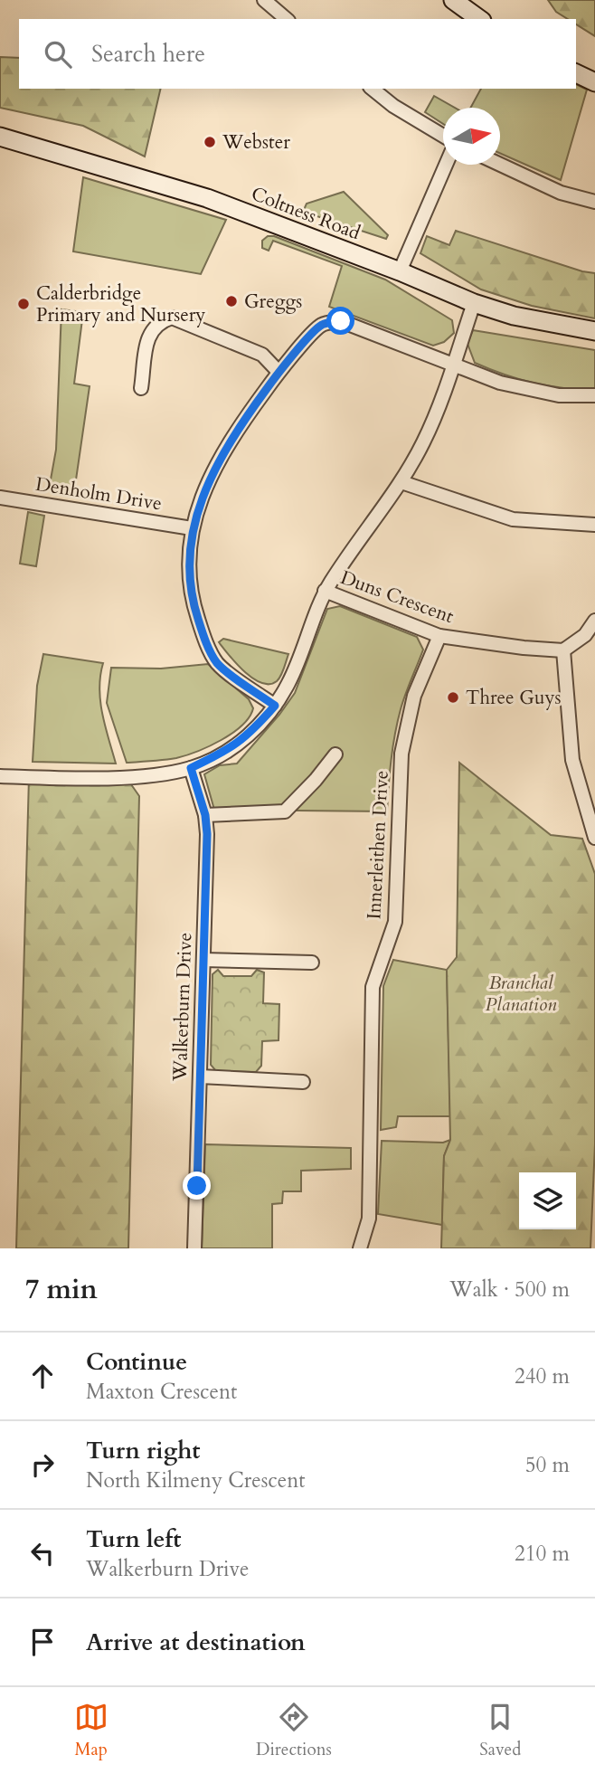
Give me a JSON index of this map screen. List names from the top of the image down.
{
  "streets": {
    "street": [
      "Coltness Road",
      "Denholm Drive",
      "Duns Crescent",
      "Innerleithen Drive",
      "Walkerburn Drive"
    ]
  },
  "crossings": [
    ["Duns Crescent", "Innerleithen Drive"]
  ],
  "parks": ["Branchal Planation"],
  "places": [
    "Webster",
    "Greggs",
    "Calderbridge Primary and Nursery",
    "Three Guys"
  ],
  "north": "right",
  "page": {
    "search": "Search here",
    "heading": ["7 min", "Walk · 500 m"],
    "list": [
      ["Continue", "Maxton Crescent", "240 m"],
      ["Turn right", "North Kilmeny Crescent", "50 m"],
      ["Turn left", "Walkerburn Drive", "210 m"],
      "Arrive at destination"
    ],
    "nav": ["Map", "Directions", "Saved"]
  }
}
